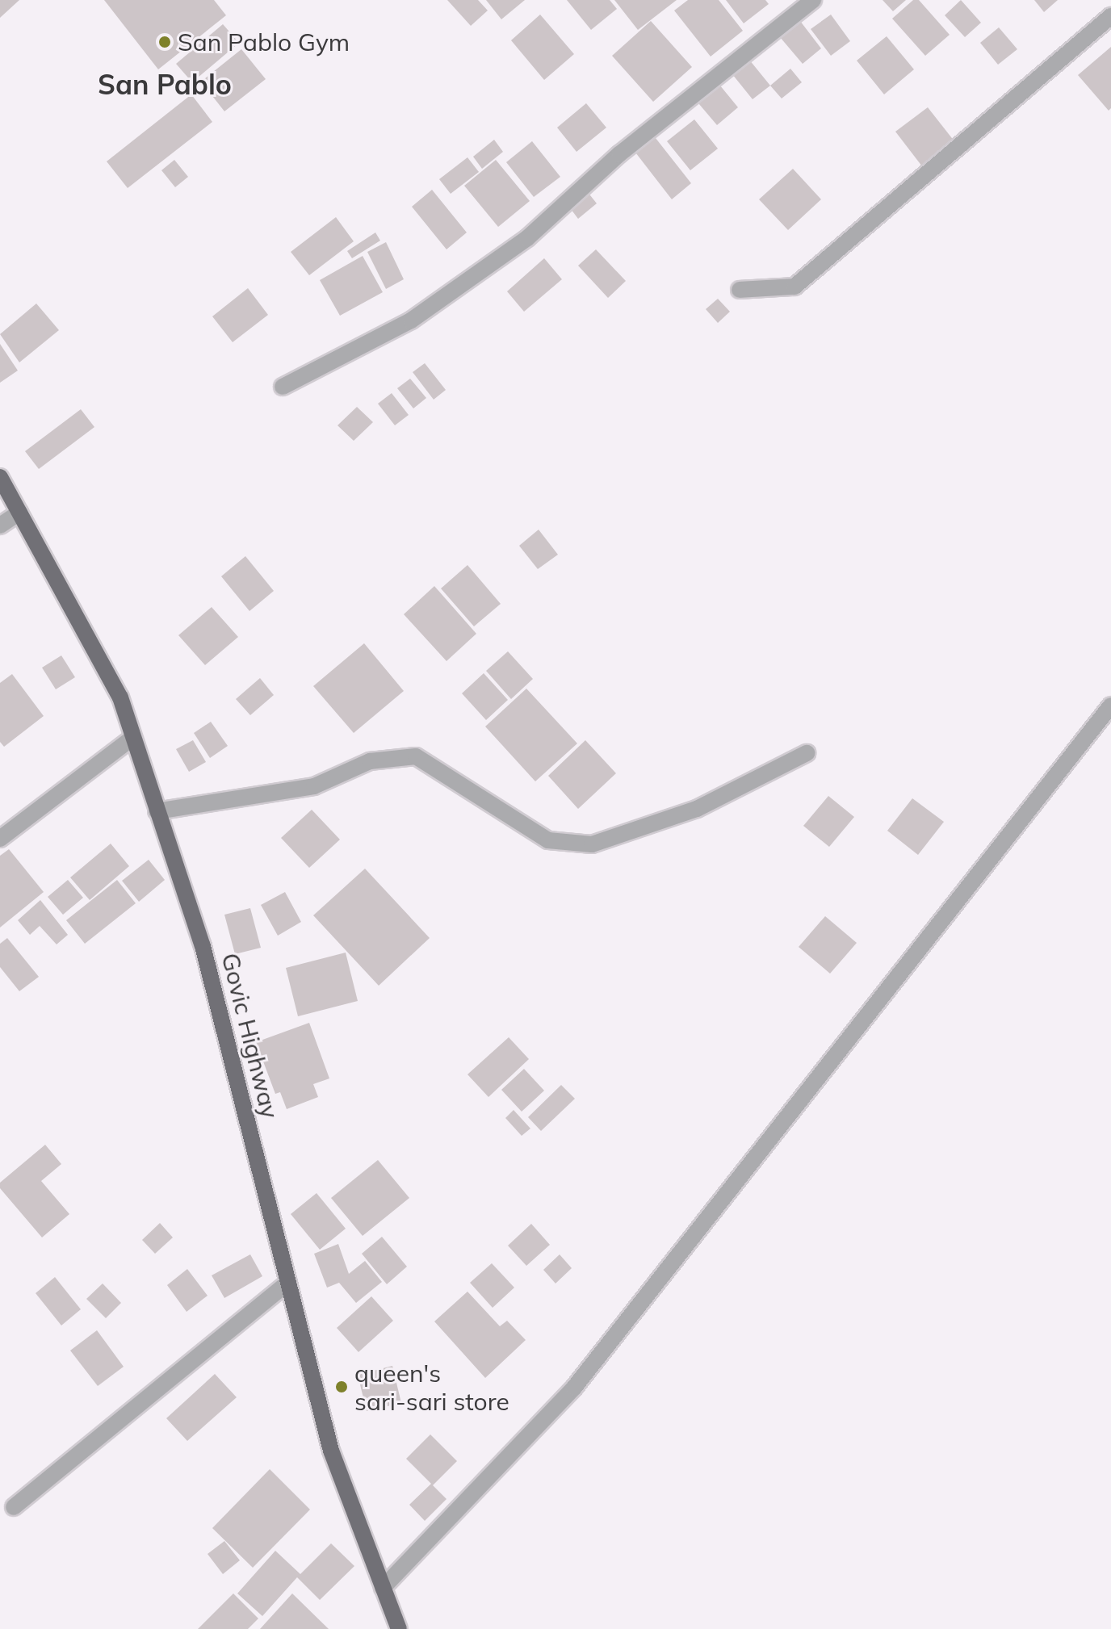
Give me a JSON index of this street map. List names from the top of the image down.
{
  "streets": {
    "main road": ["Govic Highway"]
  },
  "districts": ["San Pablo"],
  "places": ["San Pablo Gym", "queen's sari-sari store"]
}
